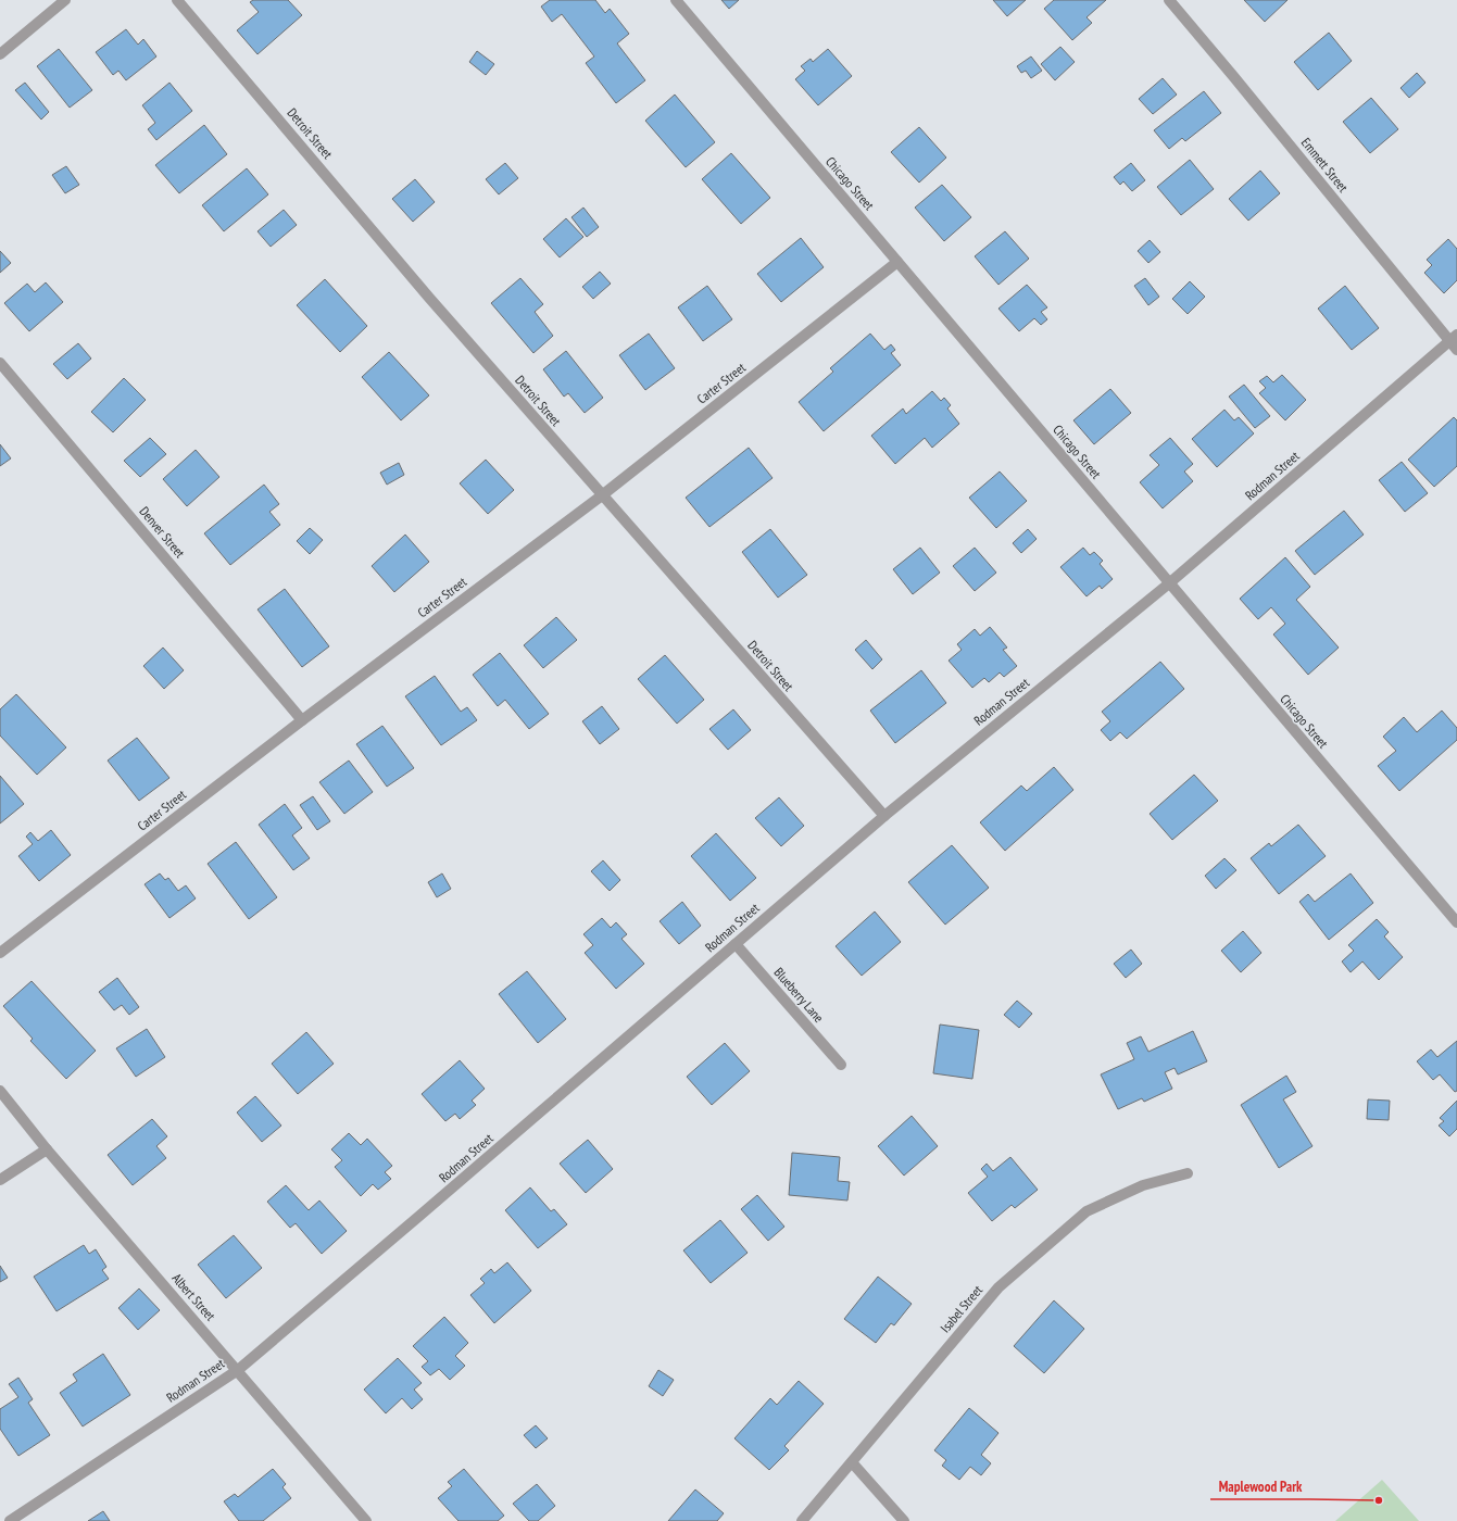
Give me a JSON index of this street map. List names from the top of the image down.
{
  "streets": {
    "street": [
      "Detroit Street",
      "Emmett Street",
      "Chicago Street",
      "Carter Street",
      "Rodman Street",
      "Denver Street",
      "Blueberry Lane",
      "Albert Street",
      "Isabel Street"
    ]
  },
  "crossings": [
    ["Detroit Street", "Carter Street"],
    ["Detroit Street", "Rodman Street"],
    ["Emmett Street", "Rodman Street"],
    ["Chicago Street", "Carter Street"],
    ["Chicago Street", "Rodman Street"],
    ["Carter Street", "Denver Street"],
    ["Rodman Street", "Blueberry Lane"],
    ["Rodman Street", "Albert Street"]
  ],
  "places": ["Maplewood Park"]
}
